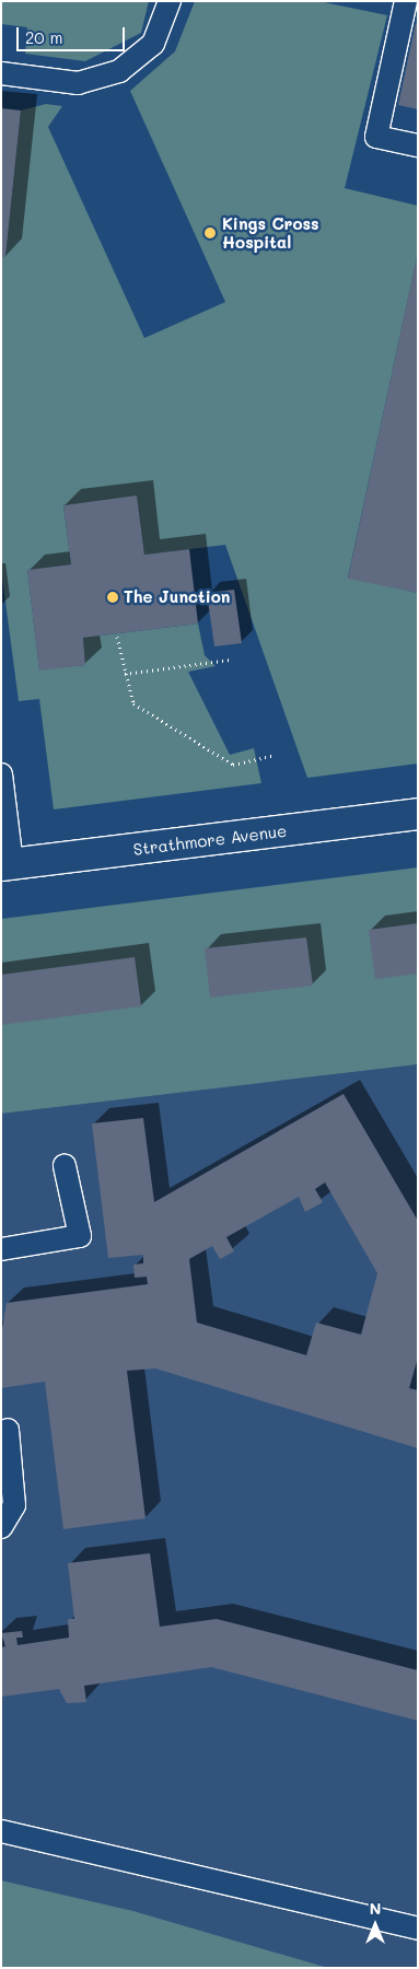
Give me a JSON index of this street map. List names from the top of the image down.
{
  "streets": {
    "street": ["Strathmore Avenue"]
  },
  "places": ["Kings Cross Hospital", "The Junction"],
  "scale_bar": "20 m",
  "north": "top"
}
